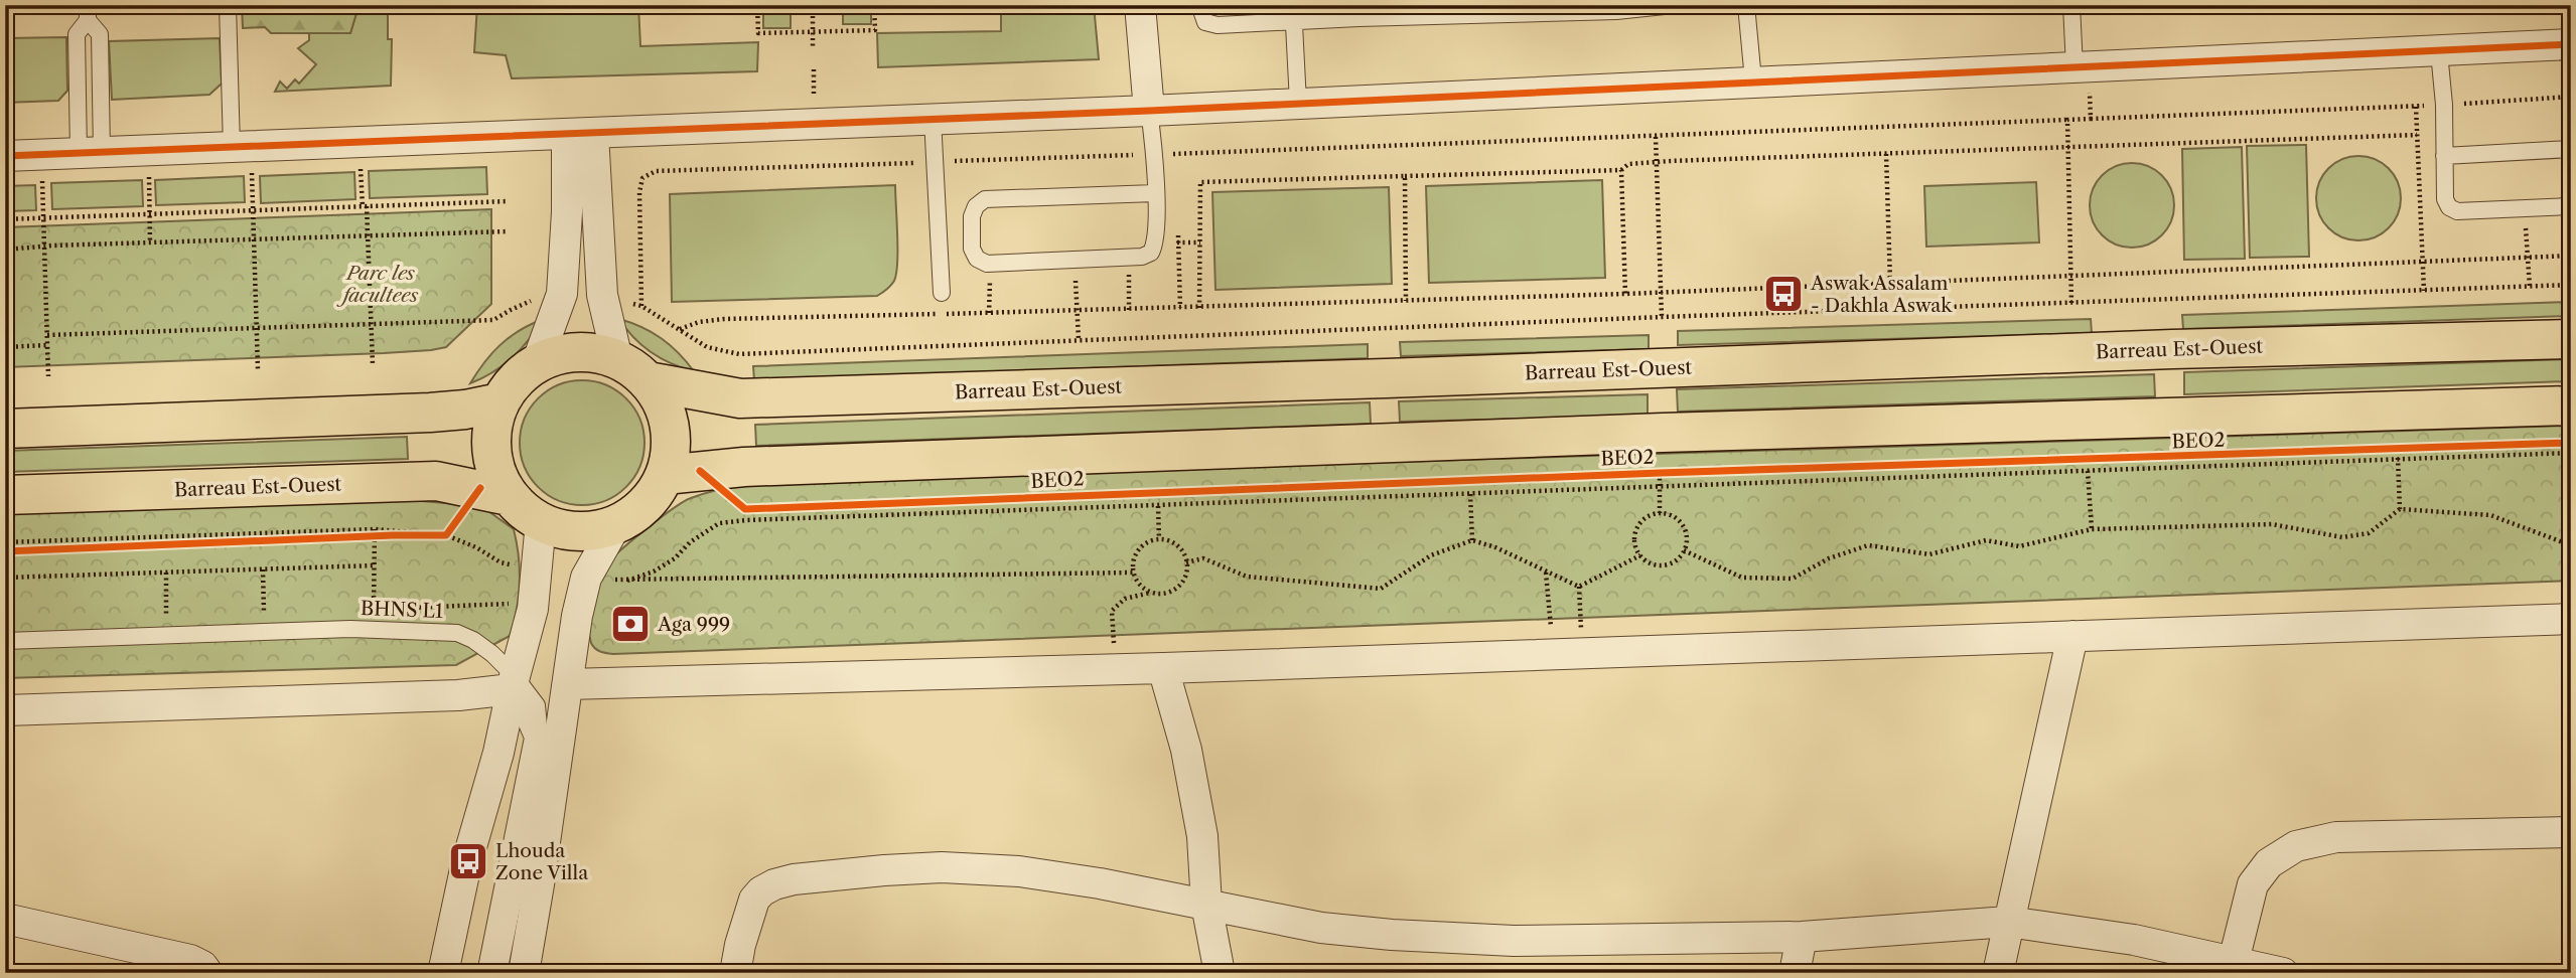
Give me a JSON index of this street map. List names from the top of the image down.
{
  "streets": {
    "main road": ["Barreau Est-Ouest"],
    "lane": ["BHNS L1"],
    "cycle path": ["BEO2"]
  },
  "parks": ["Parc les facultees"],
  "places": {
    "bus stop": ["Aswak Assalam - Dakhla Aswak", "Lhouda Zone Villa"],
    "bank": ["Aga 999"]
  }
}
